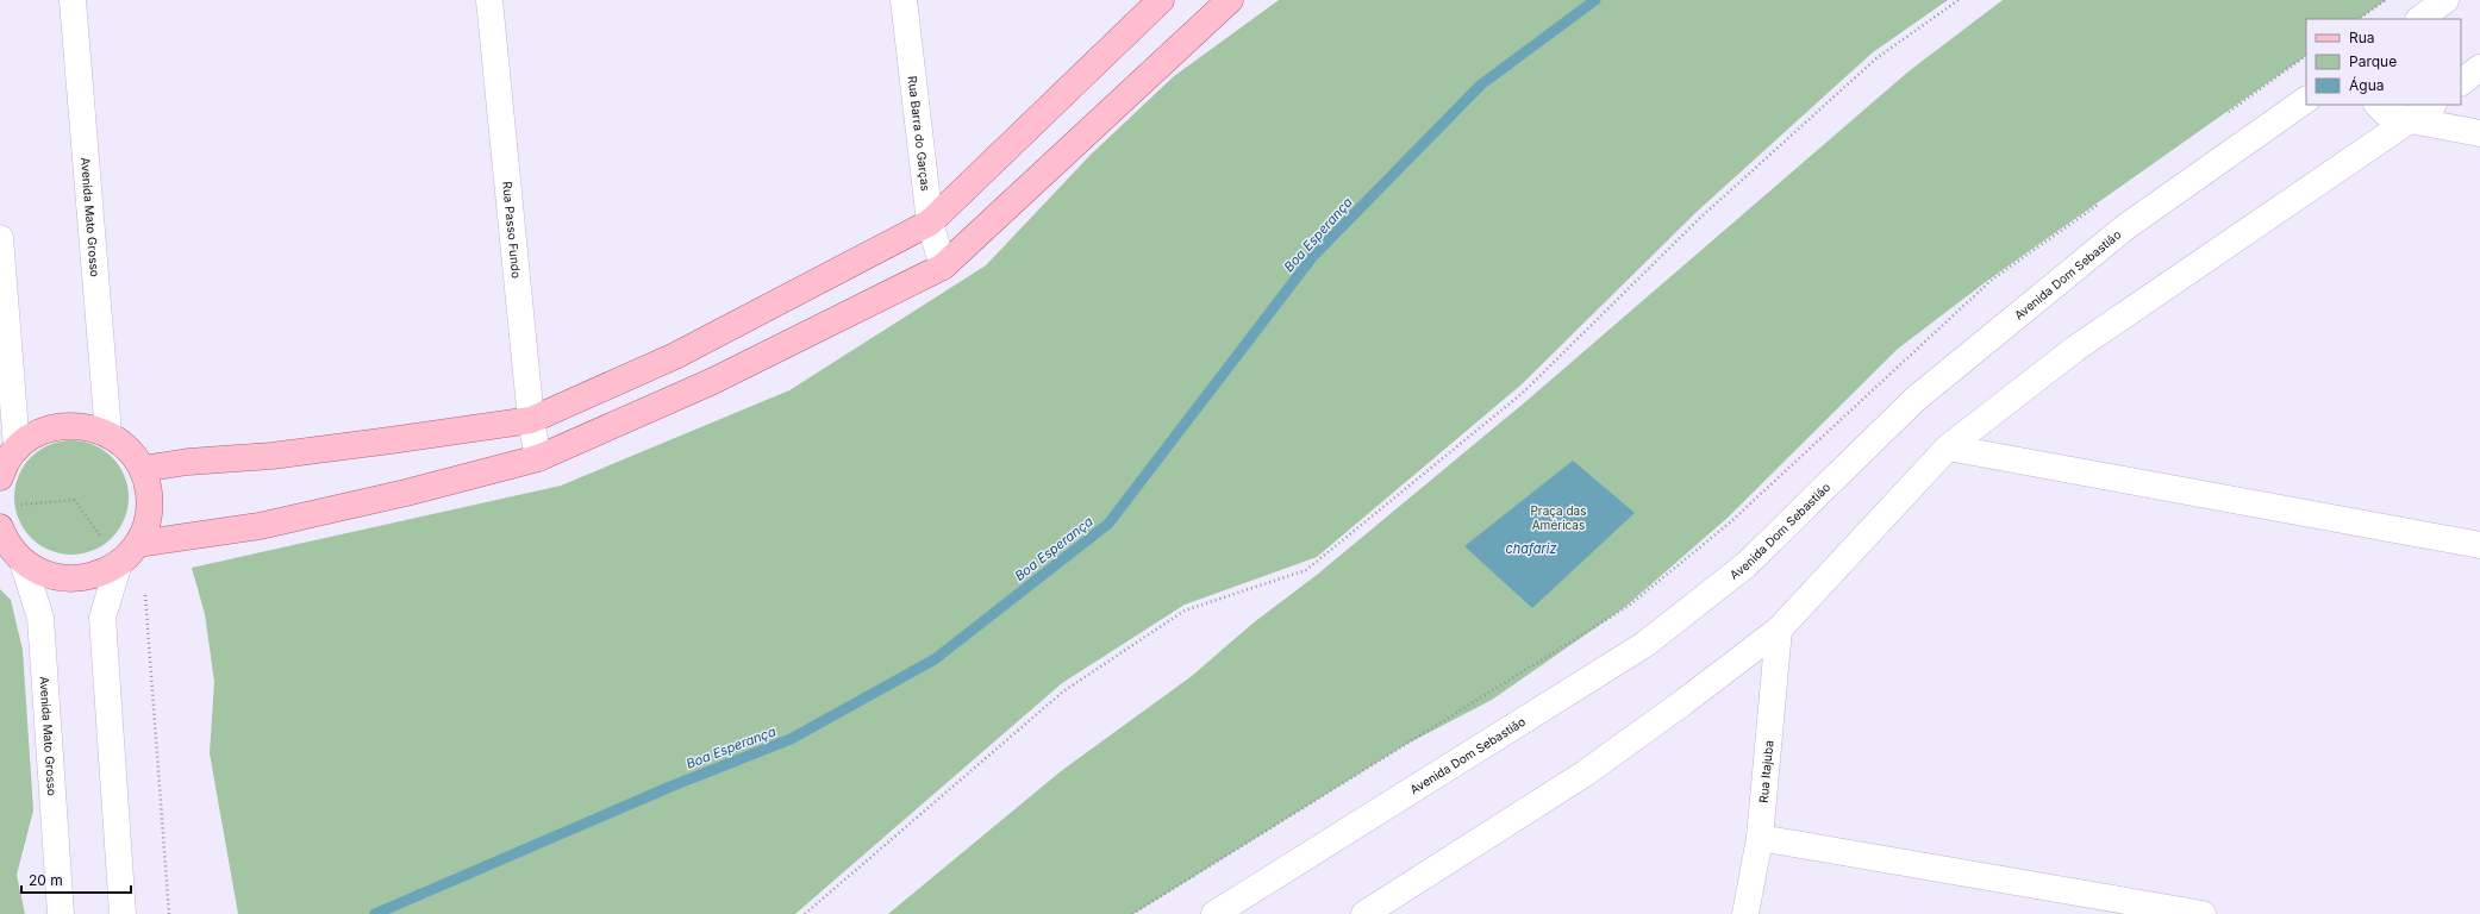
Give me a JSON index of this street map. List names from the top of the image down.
{
  "streets": {
    "street": [
      "Rua Barra do Garças",
      "Avenida Mato Grosso",
      "Rua Passo Fundo",
      "Avenida Dom Sebastião",
      "Rua Itajuba"
    ]
  },
  "water": ["Boa Esperança", "chafariz"],
  "parks": ["Praça das Américas"],
  "legend": ["Rua", "Parque", "Água"],
  "scale_bar": "20 m"
}
